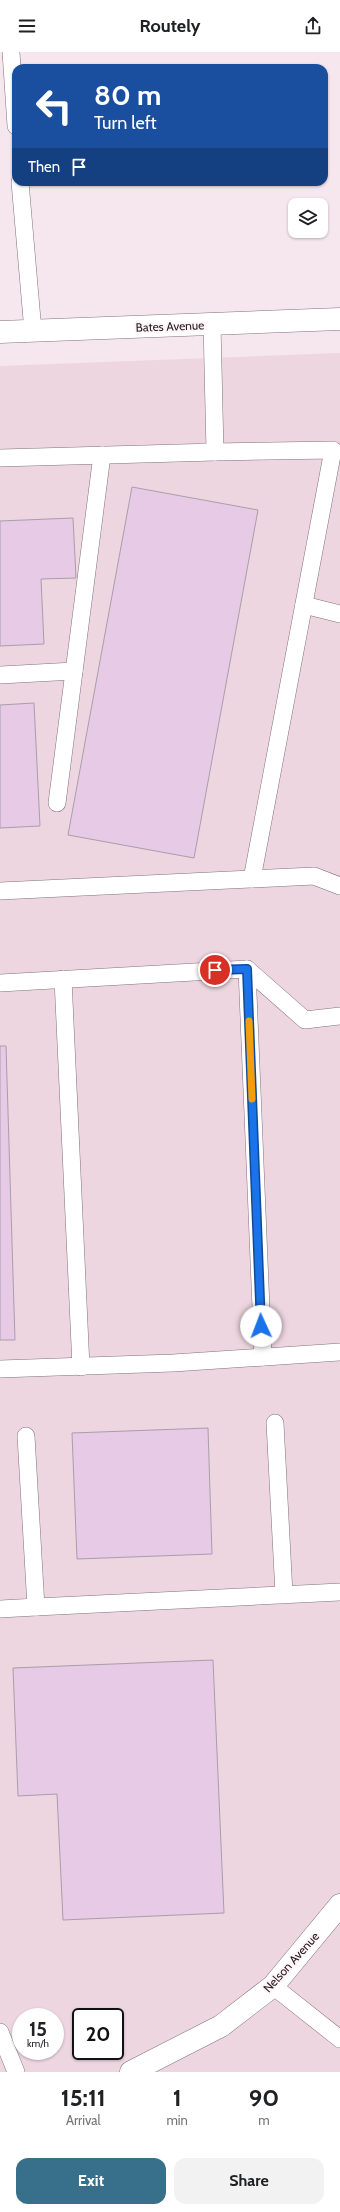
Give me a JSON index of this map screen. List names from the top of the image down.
{
  "streets": {
    "street": ["Bates Avenue", "Nelson Avenue"]
  },
  "page": {
    "header": "Routely",
    "turn": ["80 m", "Turn left"],
    "then": "Then",
    "speed": "15 km/h",
    "limit": "20",
    "eta": [
      "15:11",
      "Arrival",
      "1",
      "min",
      "90",
      "m"
    ],
    "buttons": ["Exit", "Share"]
  }
}
